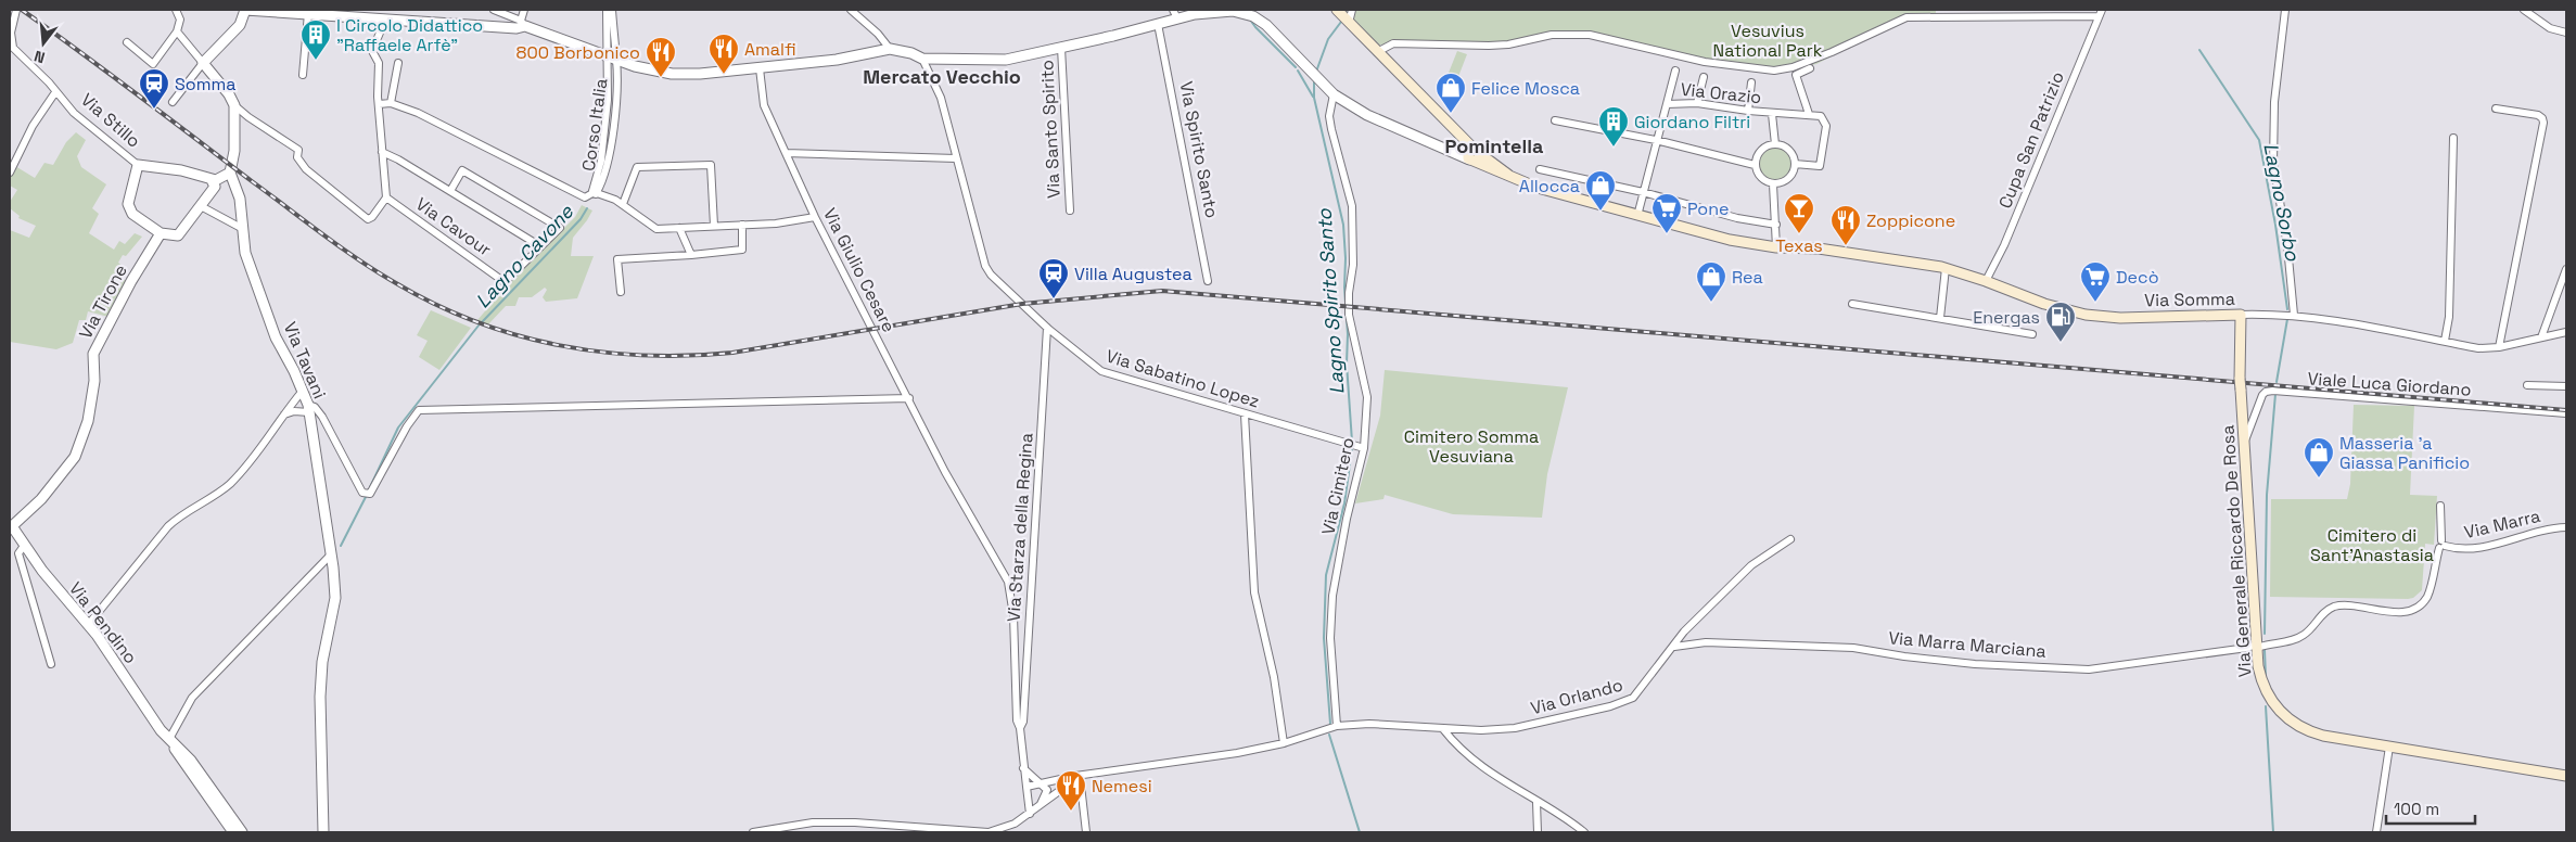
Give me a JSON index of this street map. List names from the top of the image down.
{
  "streets": {
    "main road": ["Via Somma", "Via Generale Riccardo De Rosa"],
    "street": [
      "Via Orazio",
      "Via Stillo",
      "Corso Italia",
      "Via Santo Spirito",
      "Cupa San Patrizio",
      "Via Spirito Santo",
      "Via Cavour",
      "Via Giulio Cesare",
      "Via Tirone",
      "Via Tavani",
      "Via Sabatino Lopez",
      "Viale Luca Giordano",
      "Via Cimitero",
      "Via Marra",
      "Via Starza della Regina",
      "Via Pendino",
      "Via Marra Marciana",
      "Via Orlando"
    ]
  },
  "crossings": [
    ["Cupa San Patrizio", "Via Somma"],
    ["Via Giulio Cesare", "Via Starza della Regina"],
    ["Via Somma", "Via Generale Riccardo De Rosa"],
    ["Via Tirone", "Via Pendino"],
    ["Via Sabatino Lopez", "Via Cimitero"],
    ["Via Sabatino Lopez", "Via Starza della Regina"],
    ["Viale Luca Giordano", "Via Generale Riccardo De Rosa"],
    ["Via Cimitero", "Via Orlando"],
    ["Via Generale Riccardo De Rosa", "Via Marra Marciana"],
    ["Via Marra Marciana", "Via Orlando"]
  ],
  "districts": ["Mercato Vecchio", "Pomintella"],
  "water": ["Lagno Sorbo", "Lagno Cavone", "Lagno Spirito Santo"],
  "parks": ["Vesuvius National Park", "Cimitero Somma Vesuviana", "Cimitero di Sant'Anastasia"],
  "places": {
    "building": ["I Circolo Didattico \"Raffaele Arfè\"", "Giordano Filtri"],
    "restaurant": [
      "Amalfi",
      "800 Borbonico",
      "Zoppicone",
      "Nemesi"
    ],
    "station": ["Somma", "Villa Augustea"],
    "shop": [
      "Felice Mosca",
      "Allocca",
      "Rea",
      "Masseria 'a Giassa Panificio"
    ],
    "supermarket": ["Pone", "Decò"],
    "bar": ["Texas"],
    "fuel station": ["Energas"]
  },
  "scale_bar": "100 m",
  "north": "bottom"
}
